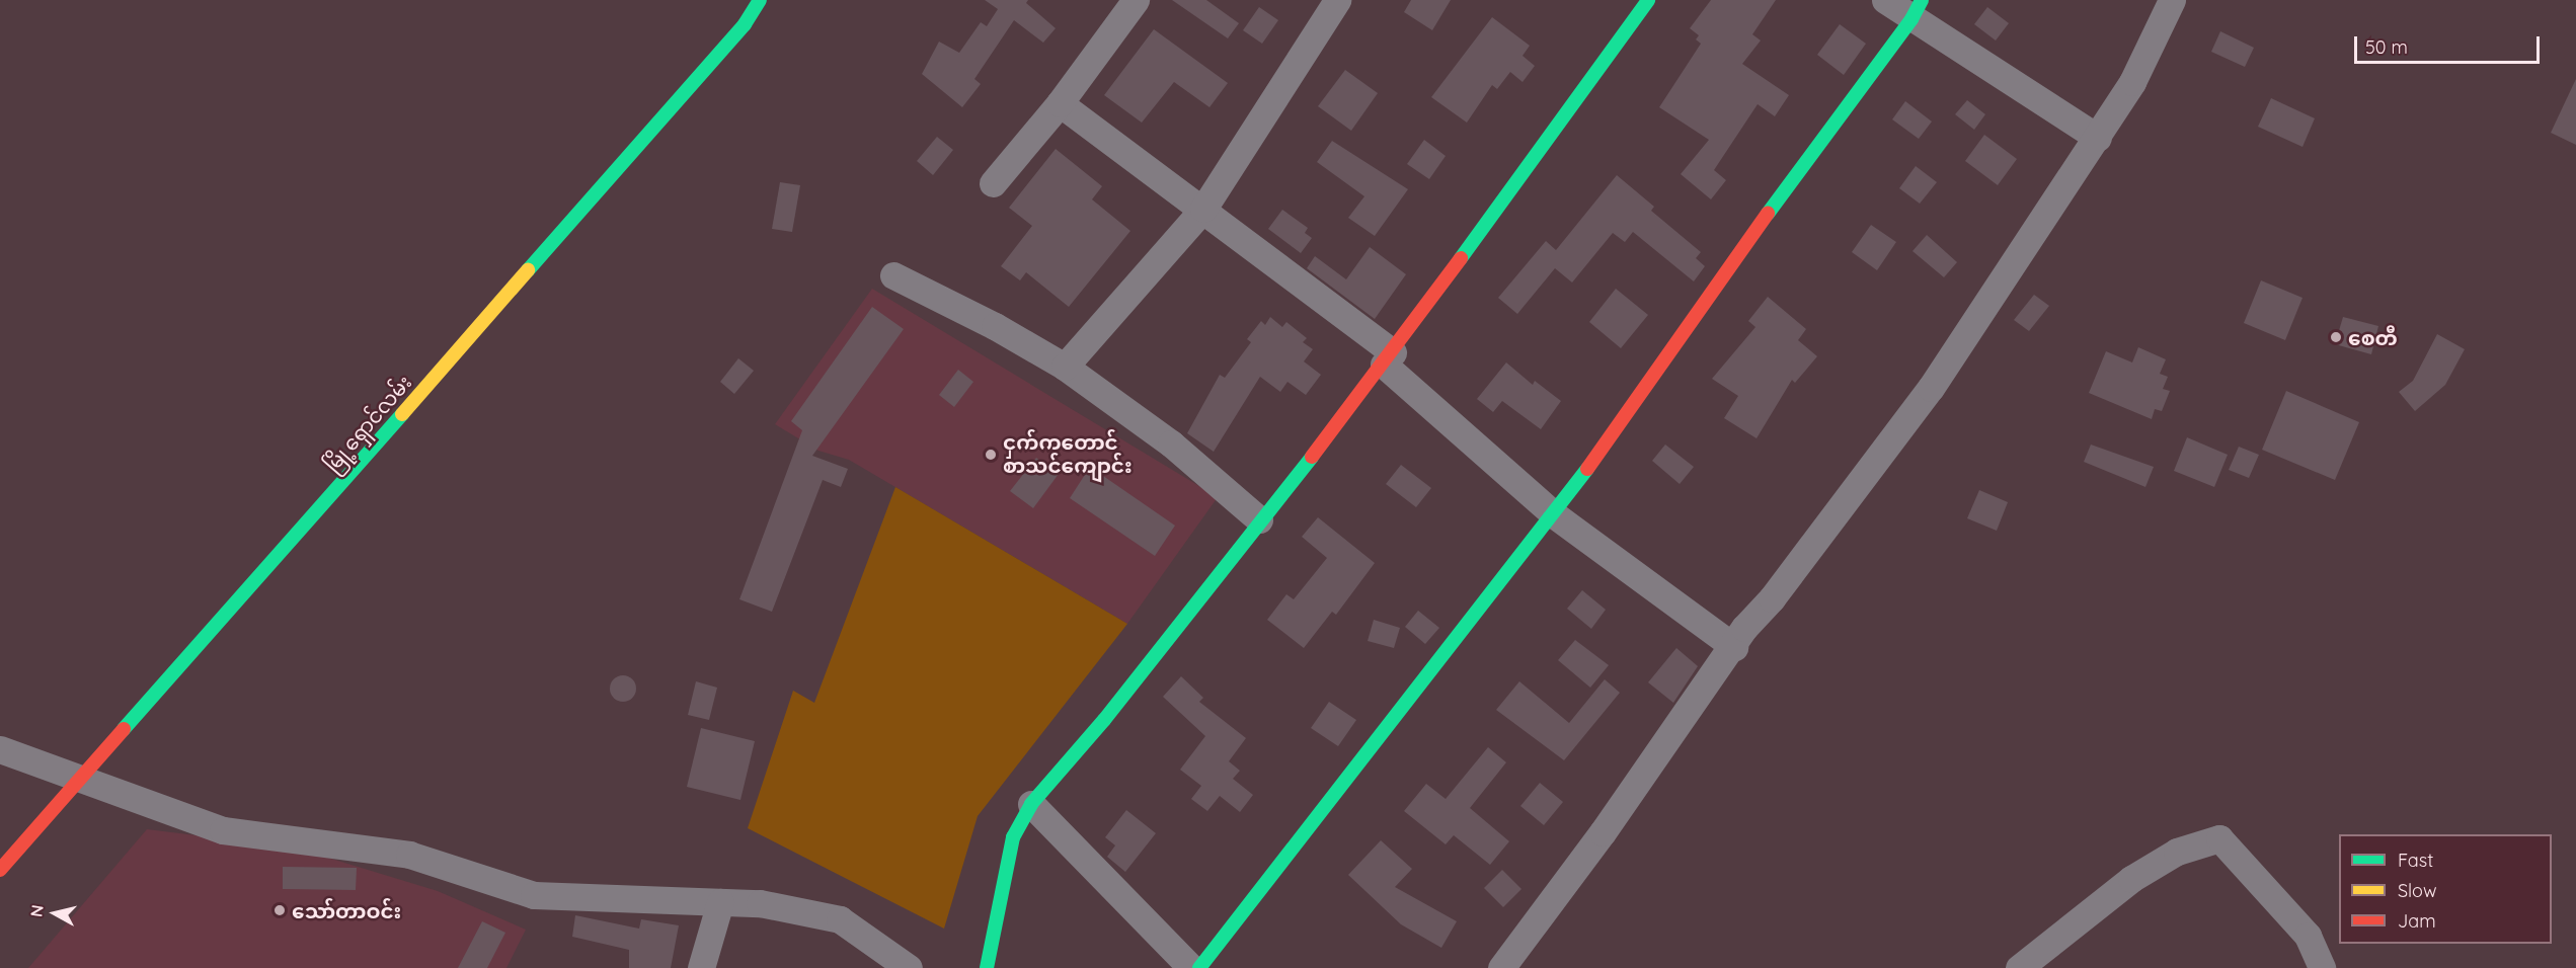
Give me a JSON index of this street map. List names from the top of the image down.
{
  "streets": {
    "main road": ["မြို့ရှောင်လမ်း"]
  },
  "places": ["စေတီ", "ငှက်ကတောင် စာသင်ကျောင်း", "သော်တာဝင်း"],
  "legend": ["Fast", "Slow", "Jam"],
  "scale_bar": "50 m",
  "north": "left"
}
